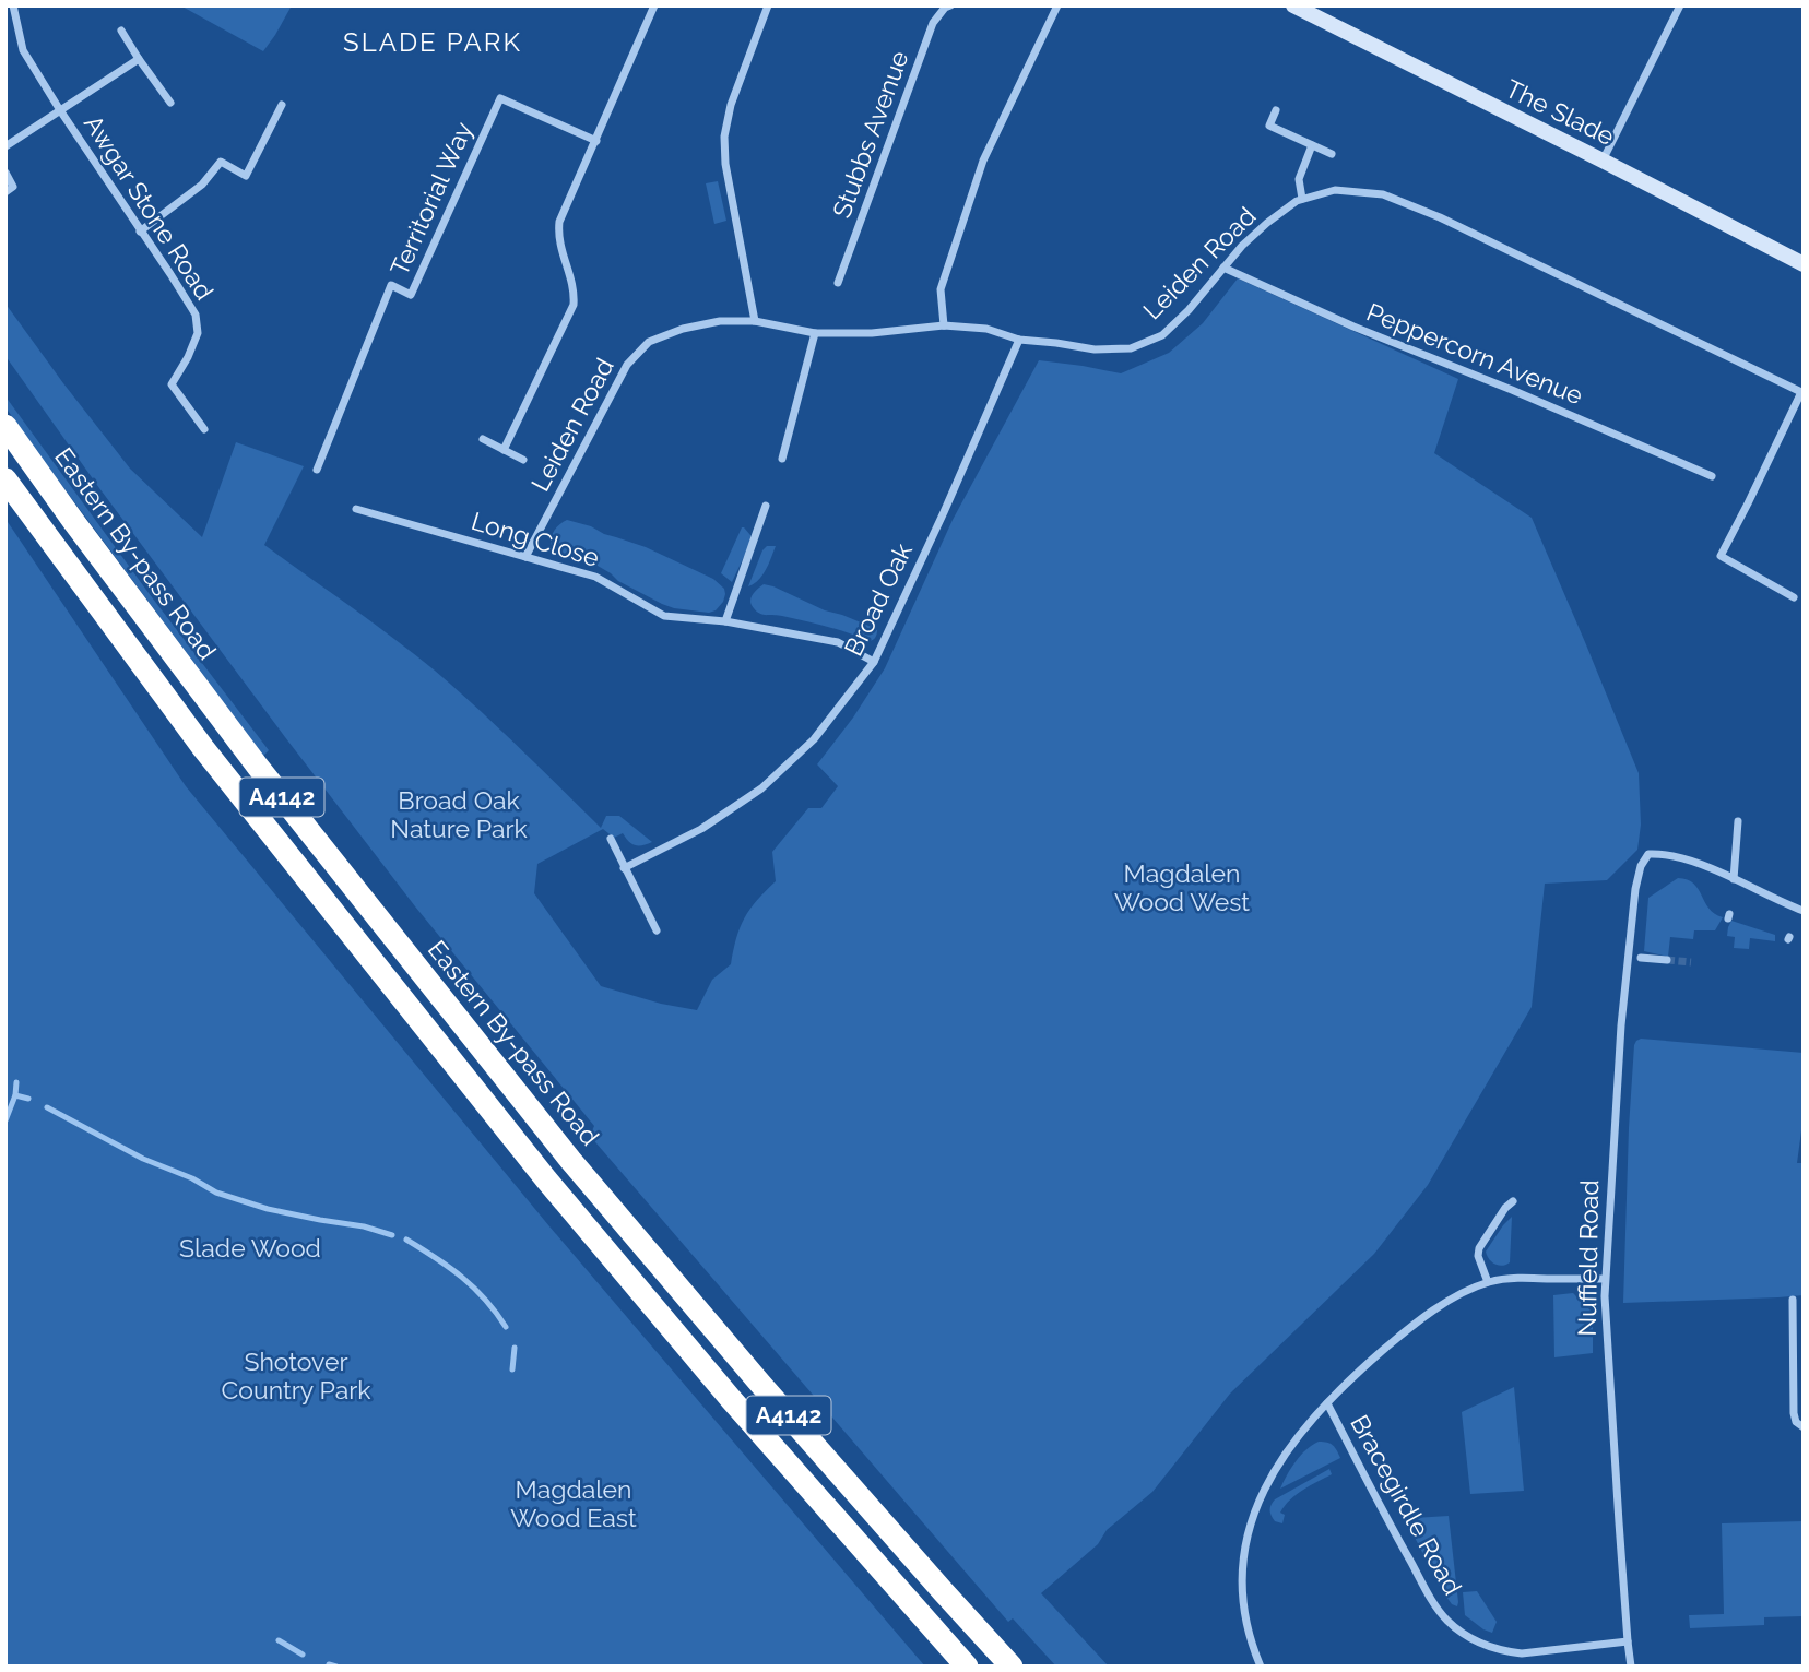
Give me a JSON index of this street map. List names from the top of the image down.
{
  "streets": {
    "highway": ["Eastern By-pass Road", "A4142"],
    "main road": ["The Slade"],
    "street": [
      "Stubbs Avenue",
      "Territorial Way",
      "Awgar Stone Road",
      "Leiden Road",
      "Peppercorn Avenue",
      "Long Close",
      "Broad Oak",
      "Nuffield Road",
      "Bracegirdle Road"
    ]
  },
  "crossings": [
    ["Leiden Road", "Peppercorn Avenue"],
    ["Leiden Road", "Long Close"],
    ["Leiden Road", "Broad Oak"],
    ["Long Close", "Broad Oak"],
    ["Nuffield Road", "Bracegirdle Road"]
  ],
  "districts": ["SLADE PARK"],
  "parks": [
    "Broad Oak Nature Park",
    "Magdalen Wood West",
    "Slade Wood",
    "Shotover Country Park",
    "Magdalen Wood East"
  ]
}
